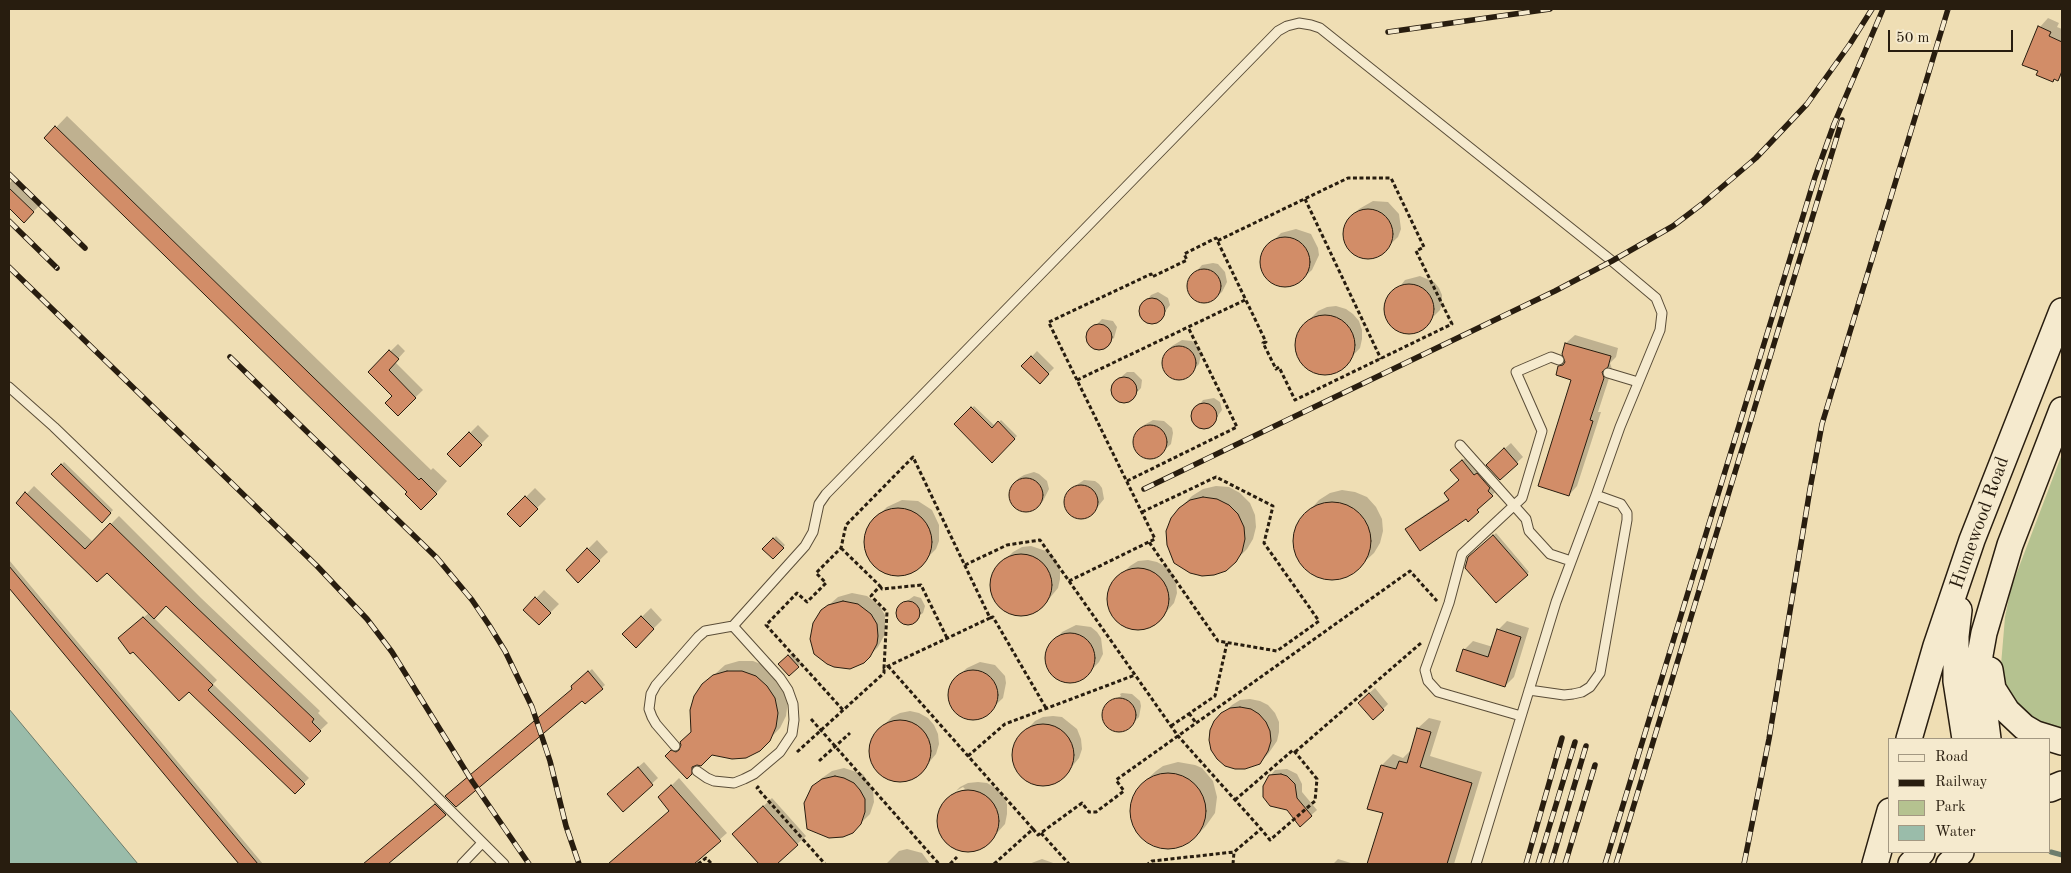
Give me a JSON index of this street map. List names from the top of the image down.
{
  "streets": {
    "main road": ["Humewood Road"]
  },
  "legend": [
    "Road",
    "Railway",
    "Park",
    "Water"
  ],
  "scale_bar": "50 m"
}
